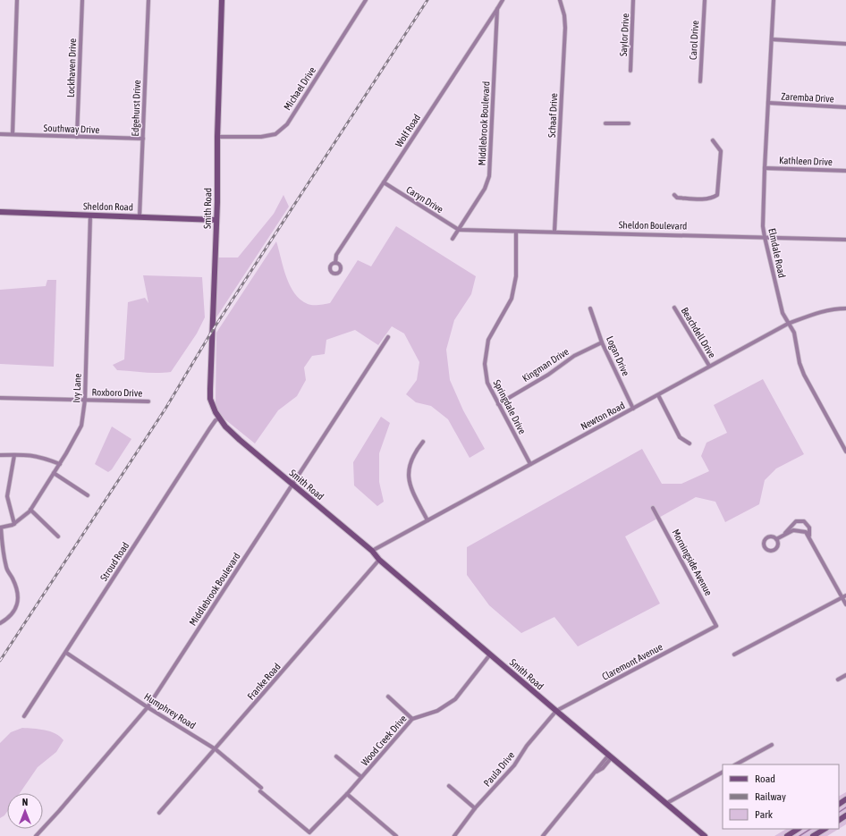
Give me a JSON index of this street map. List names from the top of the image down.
{
  "streets": {
    "main road": ["Sheldon Road", "Smith Road"],
    "street": [
      "Saylor Drive",
      "Carol Drive",
      "Lockhaven Drive",
      "Michael Drive",
      "Zaremba Drive",
      "Edgehurst Drive",
      "Schaaf Drive",
      "Middlebrook Boulevard",
      "Southway Drive",
      "Wolf Road",
      "Kathleen Drive",
      "Caryn Drive",
      "Sheldon Boulevard",
      "Elmdale Road",
      "Beachdell Drive",
      "Logan Drive",
      "Kingman Drive",
      "Ivy Lane",
      "Roxboro Drive",
      "Springdale Drive",
      "Newton Road",
      "Stroud Road",
      "Morningside Avenue",
      "Claremont Avenue",
      "Franke Road",
      "Humphrey Road",
      "Wood Creek Drive",
      "Paula Drive"
    ]
  },
  "crossings": [
    ["Lockhaven Drive", "Southway Drive"],
    ["Michael Drive", "Smith Road"],
    ["Zaremba Drive", "Elmdale Road"],
    ["Edgehurst Drive", "Southway Drive"],
    ["Edgehurst Drive", "Sheldon Road"],
    ["Schaaf Drive", "Sheldon Boulevard"],
    ["Middlebrook Boulevard", "Wolf Road"],
    ["Middlebrook Boulevard", "Caryn Drive"],
    ["Middlebrook Boulevard", "Smith Road"],
    ["Middlebrook Boulevard", "Sheldon Boulevard"],
    ["Middlebrook Boulevard", "Humphrey Road"],
    ["Wolf Road", "Caryn Drive"],
    ["Kathleen Drive", "Elmdale Road"],
    ["Caryn Drive", "Sheldon Boulevard"],
    ["Sheldon Road", "Smith Road"],
    ["Sheldon Road", "Ivy Lane"],
    ["Smith Road", "Newton Road"],
    ["Smith Road", "Stroud Road"],
    ["Smith Road", "Claremont Avenue"],
    ["Smith Road", "Franke Road"],
    ["Smith Road", "Wood Creek Drive"],
    ["Smith Road", "Paula Drive"],
    ["Sheldon Boulevard", "Elmdale Road"],
    ["Sheldon Boulevard", "Springdale Drive"],
    ["Elmdale Road", "Newton Road"],
    ["Beachdell Drive", "Newton Road"],
    ["Logan Drive", "Kingman Drive"],
    ["Logan Drive", "Newton Road"],
    ["Kingman Drive", "Springdale Drive"],
    ["Ivy Lane", "Roxboro Drive"],
    ["Springdale Drive", "Newton Road"],
    ["Stroud Road", "Humphrey Road"],
    ["Morningside Avenue", "Claremont Avenue"],
    ["Claremont Avenue", "Paula Drive"],
    ["Franke Road", "Humphrey Road"],
    ["Humphrey Road", "Wood Creek Drive"]
  ],
  "legend": ["Road", "Railway", "Park"],
  "north": "top"
}
